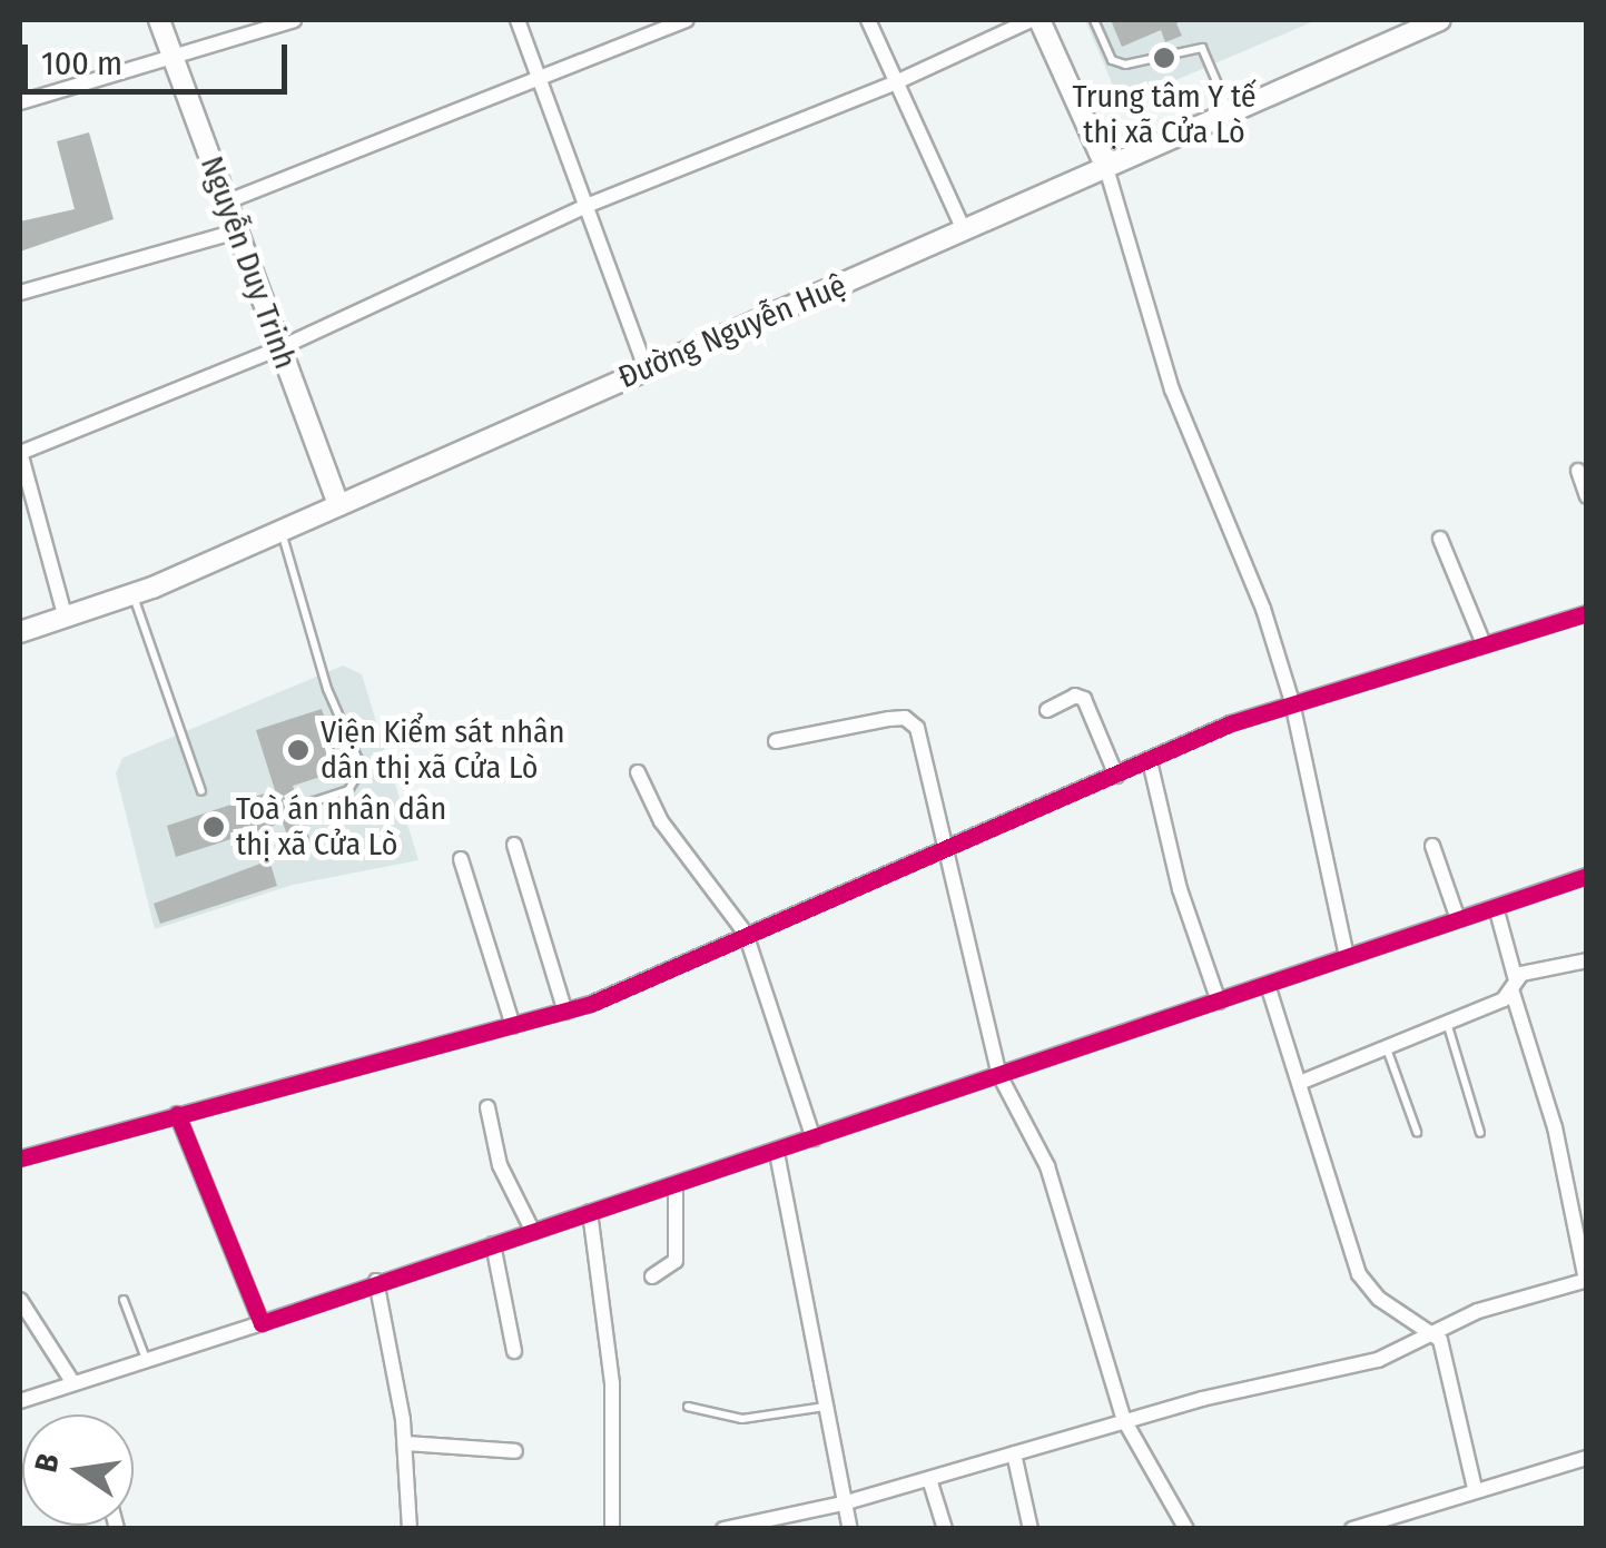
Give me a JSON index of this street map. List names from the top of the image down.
{
  "streets": {
    "street": ["Nguyễn Duy Trinh", "Đường Nguyễn Huệ"]
  },
  "crossings": [
    ["Nguyễn Duy Trinh", "Đường Nguyễn Huệ"]
  ],
  "places": ["Trung tâm Y tế thị xã Cửa Lò", "Viện Kiểm sát nhân dân thị xã Cửa Lò", "Toà án nhân dân thị xã Cửa Lò"],
  "scale_bar": "100 m",
  "north": "left"
}
